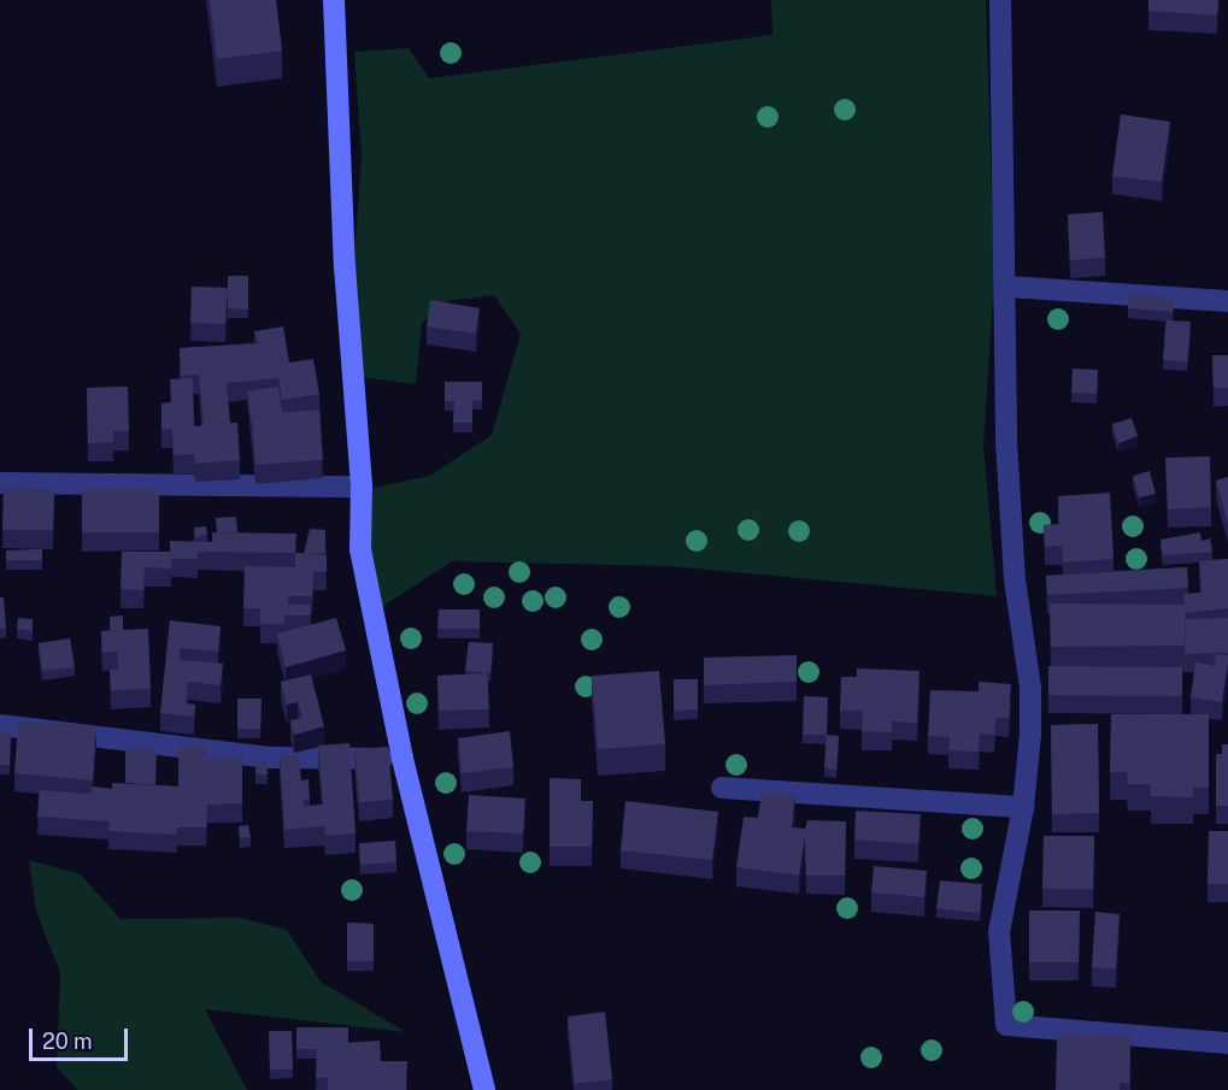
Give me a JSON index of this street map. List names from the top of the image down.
{
  "scale_bar": "20 m"
}
